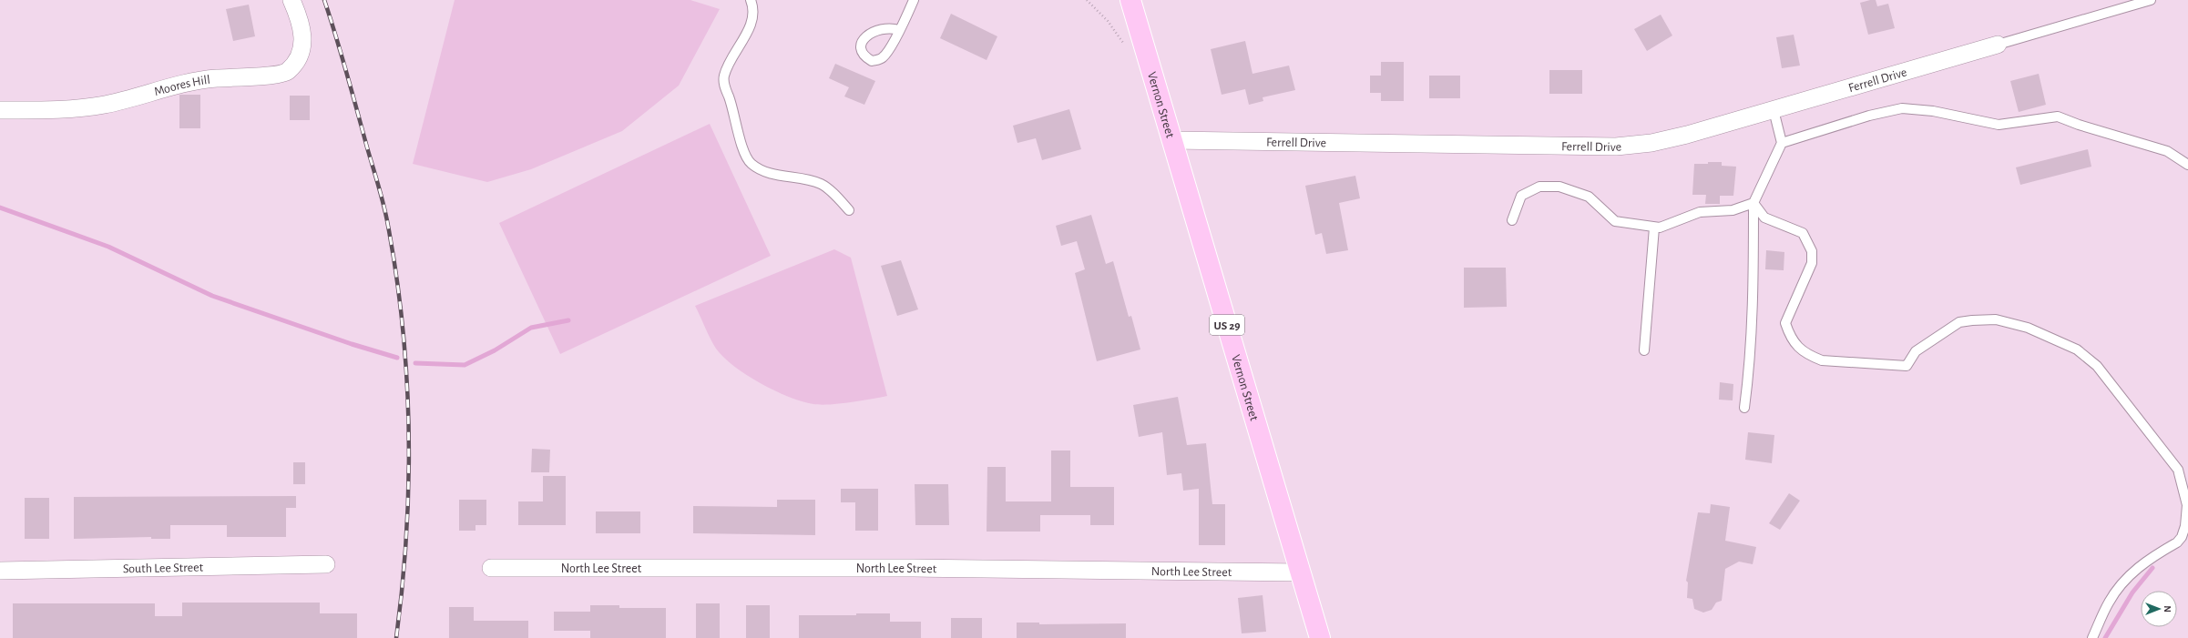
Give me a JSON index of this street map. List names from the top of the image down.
{
  "streets": {
    "main road": ["Vernon Street", "US 29"],
    "street": [
      "Ferrell Drive",
      "Moores Hill",
      "South Lee Street",
      "North Lee Street"
    ]
  },
  "crossings": [
    ["Ferrell Drive", "Vernon Street"],
    ["Vernon Street", "North Lee Street"]
  ],
  "north": "right"
}
